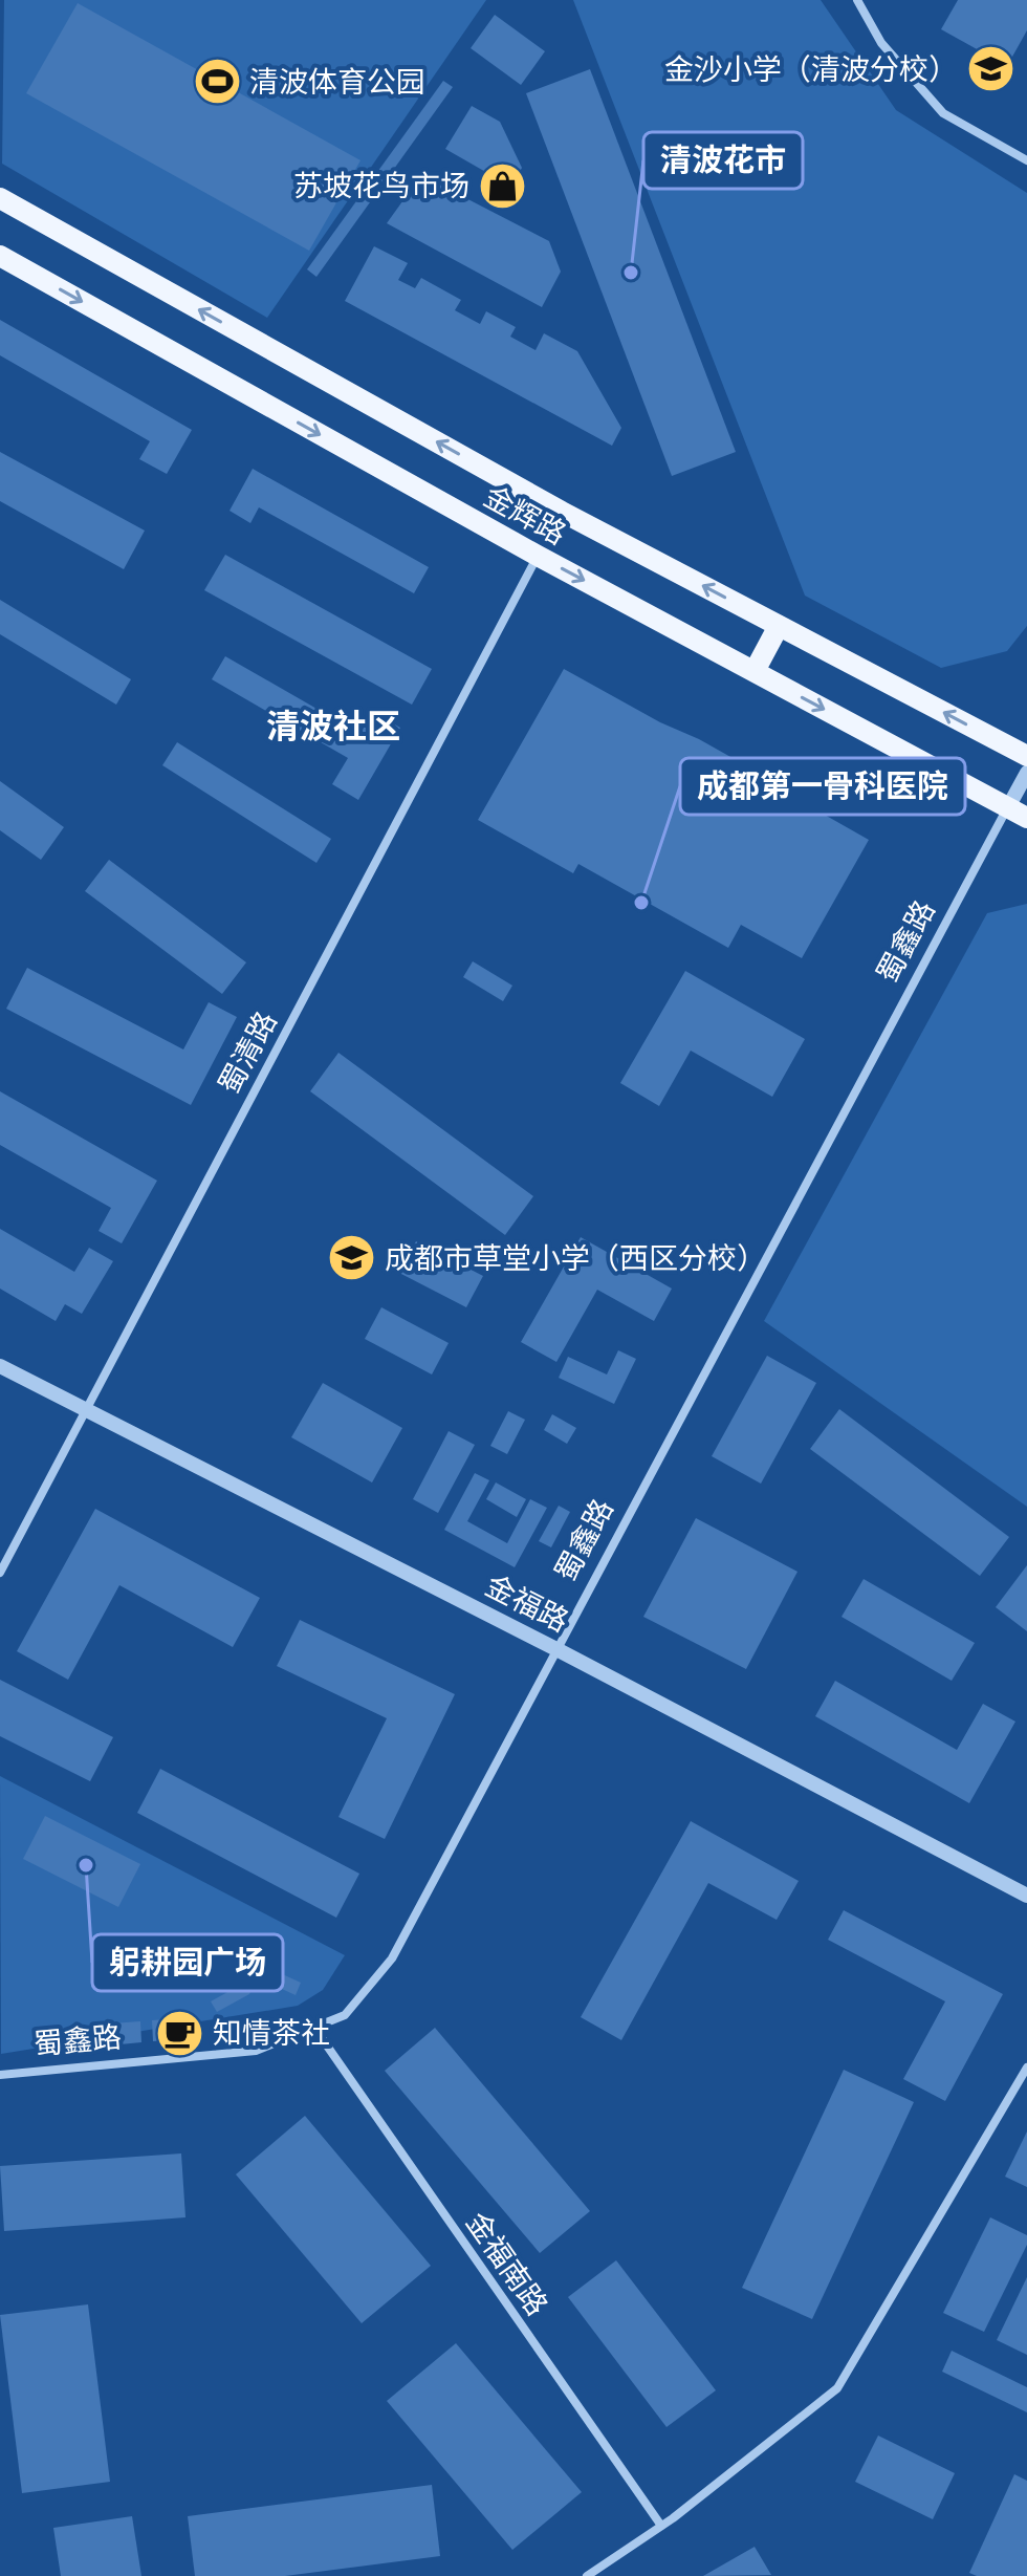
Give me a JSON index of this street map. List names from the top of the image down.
{
  "streets": {
    "main road": ["金辉路"],
    "street": [
      "蜀鑫路",
      "蜀清路",
      "金福路",
      "金福南路"
    ]
  },
  "crossings": [
    ["金辉路", "蜀鑫路"],
    ["金辉路", "蜀清路"],
    ["蜀鑫路", "金福路"],
    ["蜀鑫路", "金福南路"],
    ["蜀清路", "金福路"]
  ],
  "districts": ["清波社区"],
  "places": {
    "school or university": ["金沙小学（清波分校）", "成都市草堂小学（西区分校）"],
    "sports": ["清波体育公园"],
    "shop": ["苏坡花鸟市场"],
    "other": ["清波花市", "成都第一骨科医院", "躬耕园广场"],
    "cafe": ["知情茶社"]
  }
}
